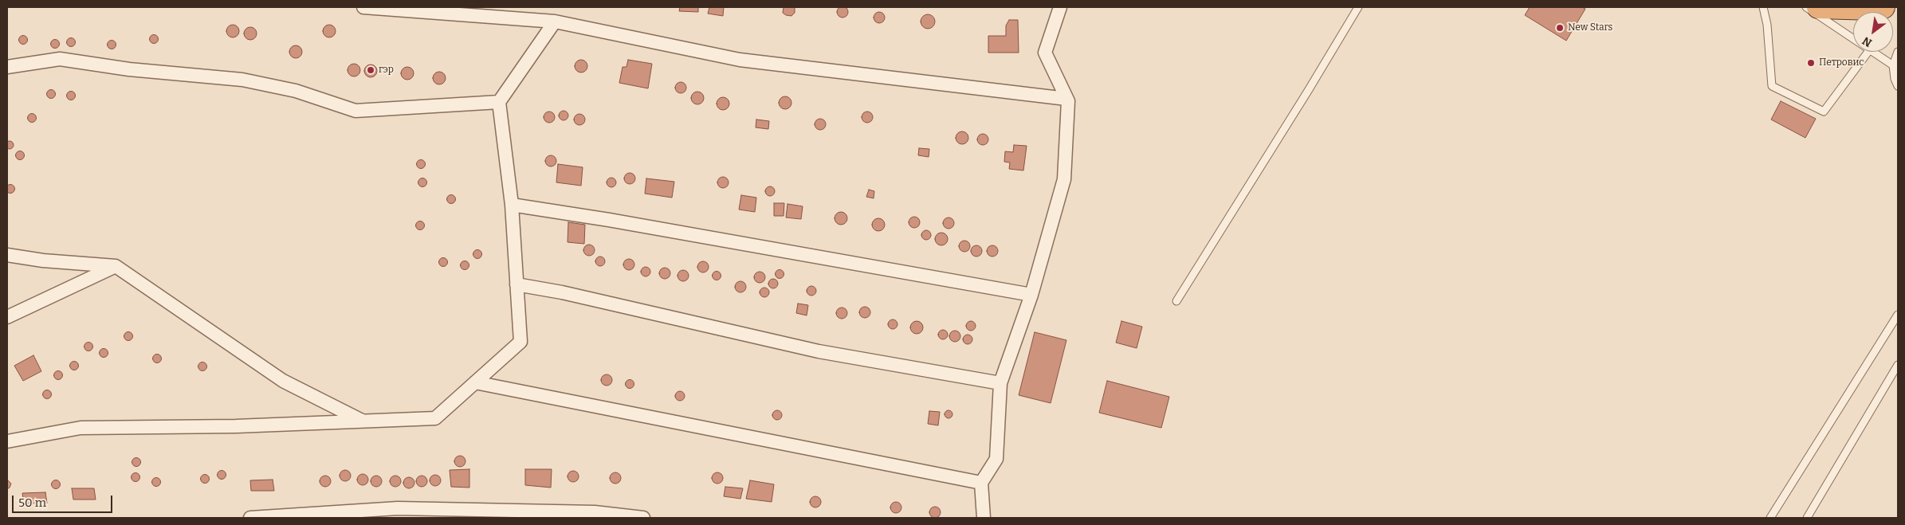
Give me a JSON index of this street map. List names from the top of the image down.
{
  "places": ["New Stars", "Петровис", "гэр"],
  "scale_bar": "50 m",
  "north": "bottom left"
}
